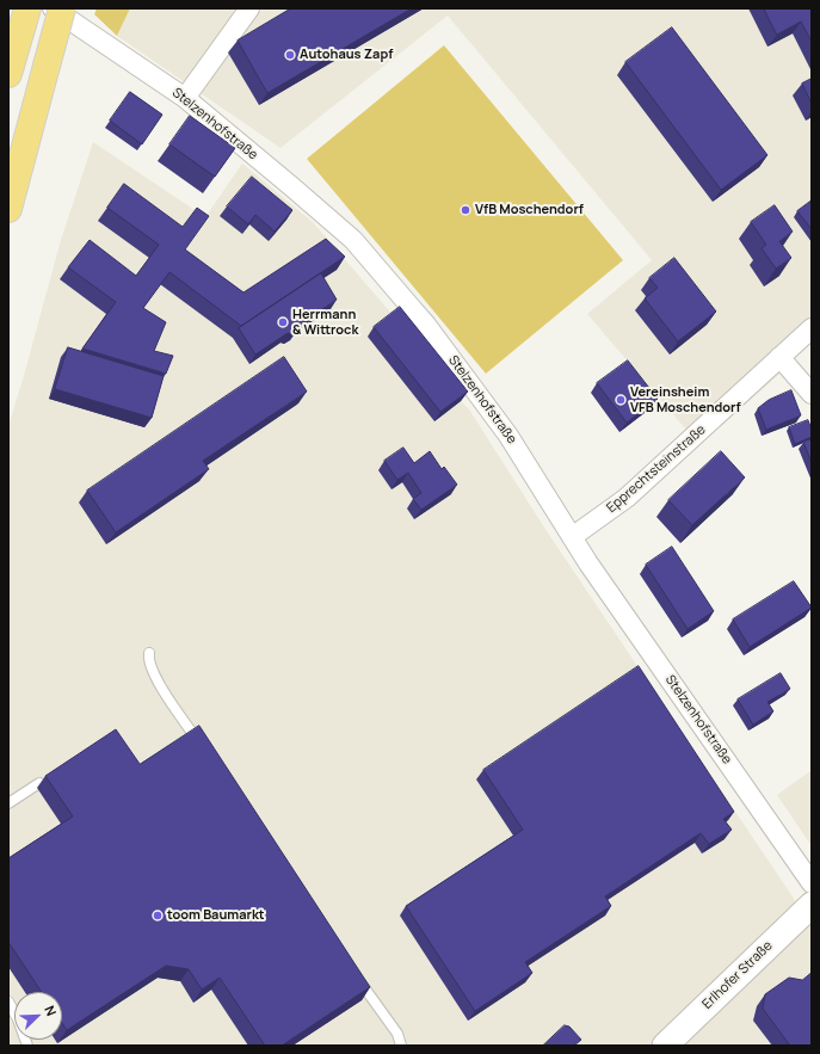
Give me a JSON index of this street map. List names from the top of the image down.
{
  "streets": {
    "street": ["Stelzenhofstraße", "Epprechtsteinstraße", "Erlhofer Straße"]
  },
  "crossings": [
    ["Stelzenhofstraße", "Epprechtsteinstraße"]
  ],
  "places": [
    "Autohaus Zapf",
    "VfB Moschendorf",
    "Herrmann & Wittrock",
    "Vereinsheim VFB Moschendorf",
    "toom Baumarkt"
  ],
  "north": "top right"
}
